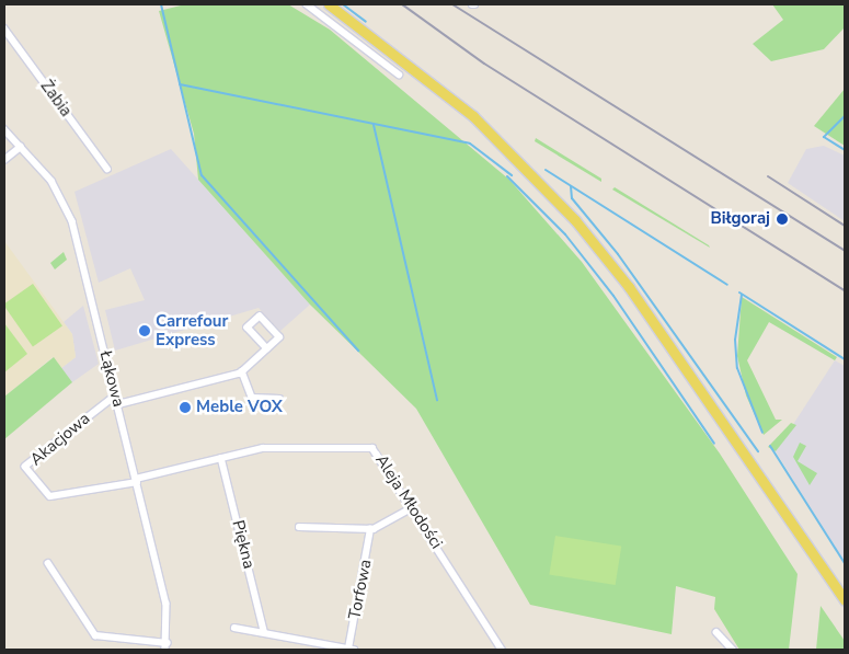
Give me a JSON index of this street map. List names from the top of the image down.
{
  "streets": {
    "street": [
      "Żabia",
      "Łąkowa",
      "Akacjowa",
      "Aleja Młodości",
      "Piękna",
      "Torfowa"
    ]
  },
  "crossings": [
    ["Łąkowa", "Akacjowa"],
    ["Łąkowa", "Aleja Młodości"],
    ["Akacjowa", "Aleja Młodości"],
    ["Aleja Młodości", "Piękna"]
  ],
  "places": ["Biłgoraj", "Carrefour Express", "Meble VOX"]
}
